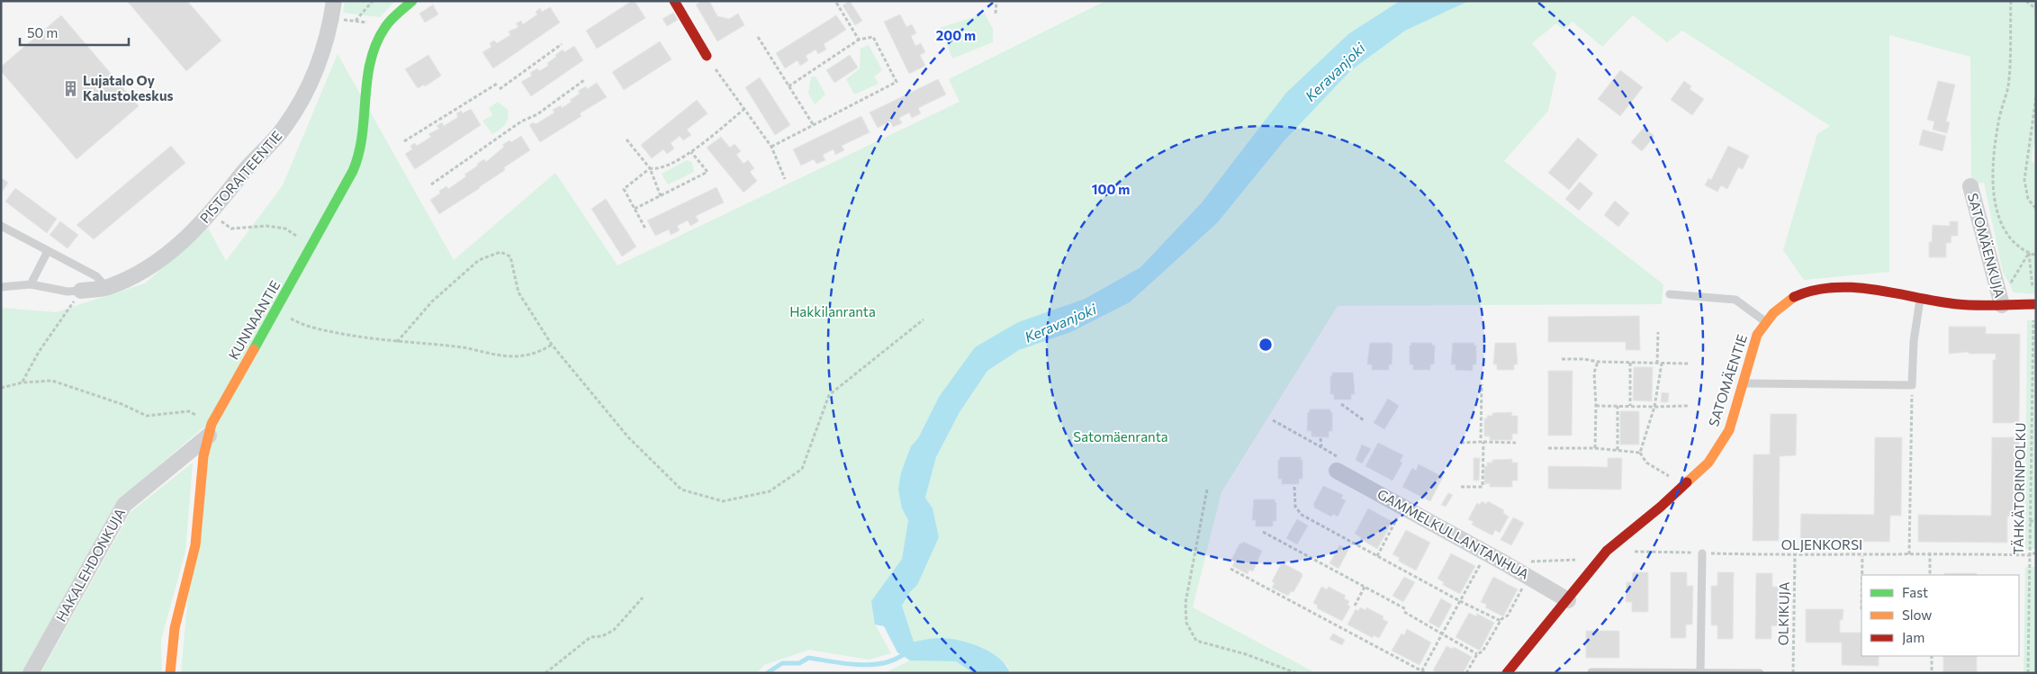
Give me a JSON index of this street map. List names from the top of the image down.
{
  "streets": {
    "street": [
      "PISTORAITEENTIE",
      "SATOMÄENKUJA",
      "KUNNAANTIE",
      "SATOMÄENTIE",
      "GAMMELKULLANTANHUA",
      "HAKALEHDONKUJA"
    ],
    "path": ["TÄHKÄTORINPOLKU", "OLJENKORSI", "OLKIKUJA"]
  },
  "crossings": [
    ["SATOMÄENKUJA", "SATOMÄENTIE"],
    ["KUNNAANTIE", "HAKALEHDONKUJA"],
    ["SATOMÄENTIE", "TÄHKÄTORINPOLKU"],
    ["SATOMÄENTIE", "GAMMELKULLANTANHUA"],
    ["SATOMÄENTIE", "OLJENKORSI"],
    ["TÄHKÄTORINPOLKU", "OLJENKORSI"],
    ["OLJENKORSI", "OLKIKUJA"]
  ],
  "water": ["Keravanjoki"],
  "parks": ["Hakkilanranta", "Satomäenranta"],
  "places": {
    "building": ["Lujatalo Oy Kalustokeskus"]
  },
  "legend": ["Fast", "Slow", "Jam"],
  "scale_bar": "50 m",
  "rings": ["200 m", "100 m"]
}
